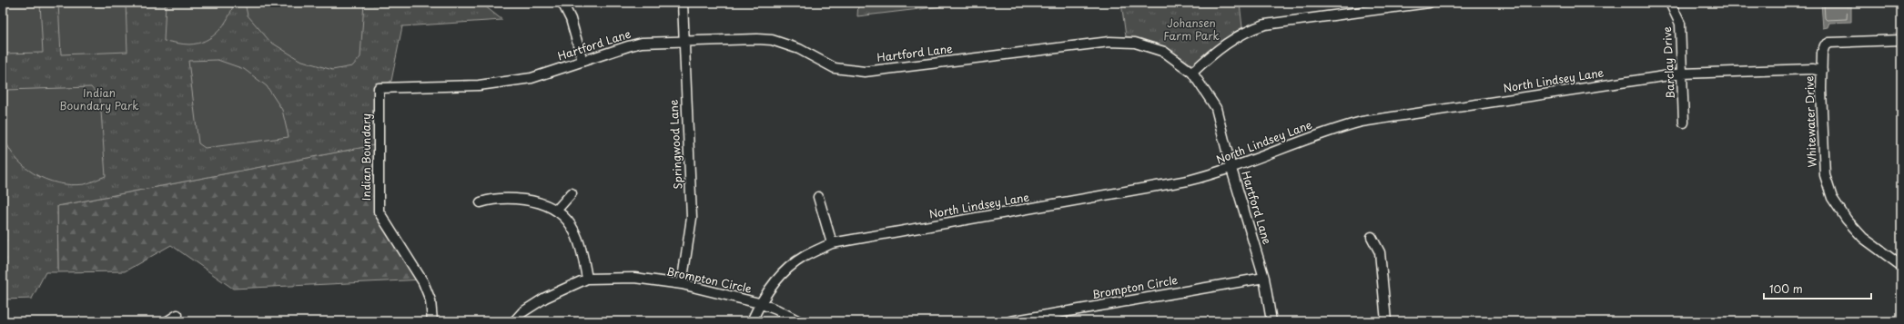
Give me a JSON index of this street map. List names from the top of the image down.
{
  "streets": {
    "street": [
      "Hartford Lane",
      "Barclay Drive",
      "North Lindsey Lane",
      "Whitewater Drive",
      "Springwood Lane",
      "Indian Boundary",
      "Brompton Circle"
    ]
  },
  "crossings": [
    ["Hartford Lane", "North Lindsey Lane"],
    ["Hartford Lane", "Springwood Lane"],
    ["Hartford Lane", "Indian Boundary"],
    ["Hartford Lane", "Brompton Circle"],
    ["Barclay Drive", "North Lindsey Lane"],
    ["North Lindsey Lane", "Whitewater Drive"],
    ["North Lindsey Lane", "Brompton Circle"],
    ["Springwood Lane", "Brompton Circle"]
  ],
  "parks": ["Johansen Farm Park", "Indian Boundary Park"],
  "scale_bar": "100 m"
}
